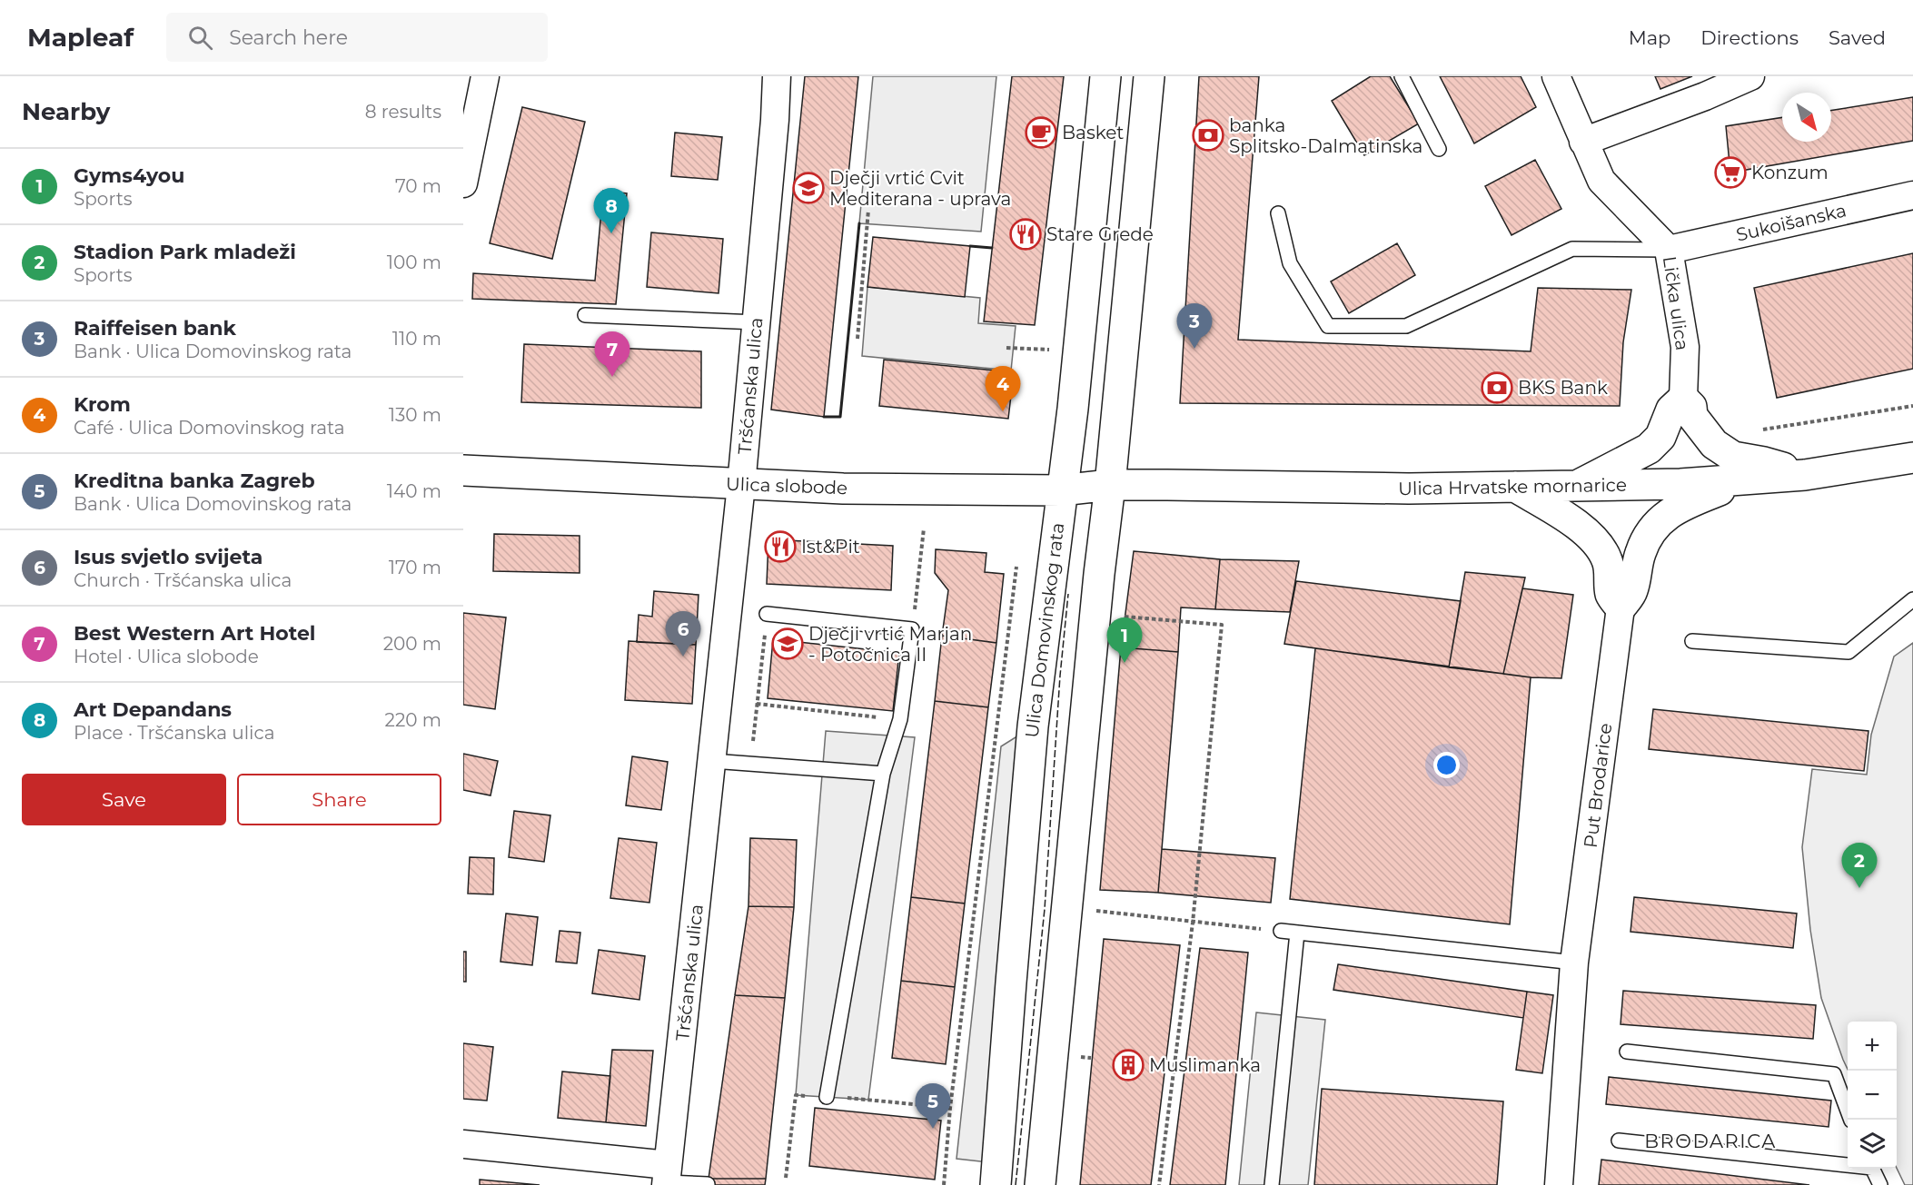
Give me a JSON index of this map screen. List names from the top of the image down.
{
  "streets": {
    "main road": ["Ulica slobode", "Ulica Hrvatske mornarice", "Ulica Domovinskog rata"],
    "street": [
      "Sukoišanska",
      "Lička ulica",
      "Tršćanska ulica",
      "Put Brodarice"
    ]
  },
  "crossings": [
    ["Sukoišanska", "Lička ulica"],
    ["Tršćanska ulica", "Ulica slobode"],
    ["Ulica slobode", "Ulica Hrvatske mornarice"],
    ["Ulica slobode", "Ulica Domovinskog rata"]
  ],
  "districts": ["BRODARICA"],
  "places": {
    "cafe": ["Basket"],
    "bank": ["banka Splitsko-Dalmatinska", "BKS Bank"],
    "supermarket": ["Konzum"],
    "school or university": ["Dječji vrtić Cvit Mediterana - uprava", "Dječji vrtić Marjan - Potočnica II"],
    "restaurant": ["Stare Grede", "Ist&Pit"],
    "building": ["Muslimanka"]
  },
  "north": "bottom right",
  "page": {
    "header": "Mapleaf",
    "search": "Search here",
    "nav": ["Map", "Directions", "Saved"],
    "heading": ["Nearby", "8 results"],
    "list": [
      {
        "mark": "1",
        "name": "Gyms4you",
        "note": "Sports",
        "value": "70 m"
      },
      {
        "mark": "2",
        "name": "Stadion Park mladeži",
        "note": "Sports",
        "value": "100 m"
      },
      {
        "mark": "3",
        "name": "Raiffeisen bank",
        "note": "Bank · Ulica Domovinskog rata",
        "value": "110 m"
      },
      {
        "mark": "4",
        "name": "Krom",
        "note": "Café · Ulica Domovinskog rata",
        "value": "130 m"
      },
      {
        "mark": "5",
        "name": "Kreditna banka Zagreb",
        "note": "Bank · Ulica Domovinskog rata",
        "value": "140 m"
      },
      {
        "mark": "6",
        "name": "Isus svjetlo svijeta",
        "note": "Church · Tršćanska ulica",
        "value": "170 m"
      },
      {
        "mark": "7",
        "name": "Best Western Art Hotel",
        "note": "Hotel · Ulica slobode",
        "value": "200 m"
      },
      {
        "mark": "8",
        "name": "Art Depandans",
        "note": "Place · Tršćanska ulica",
        "value": "220 m"
      }
    ],
    "pins": [
      "8",
      "3",
      "7",
      "4",
      "6",
      "1",
      "2",
      "5"
    ],
    "buttons": ["Save", "Share"],
    "map_buttons": ["+", "−"]
  }
}
